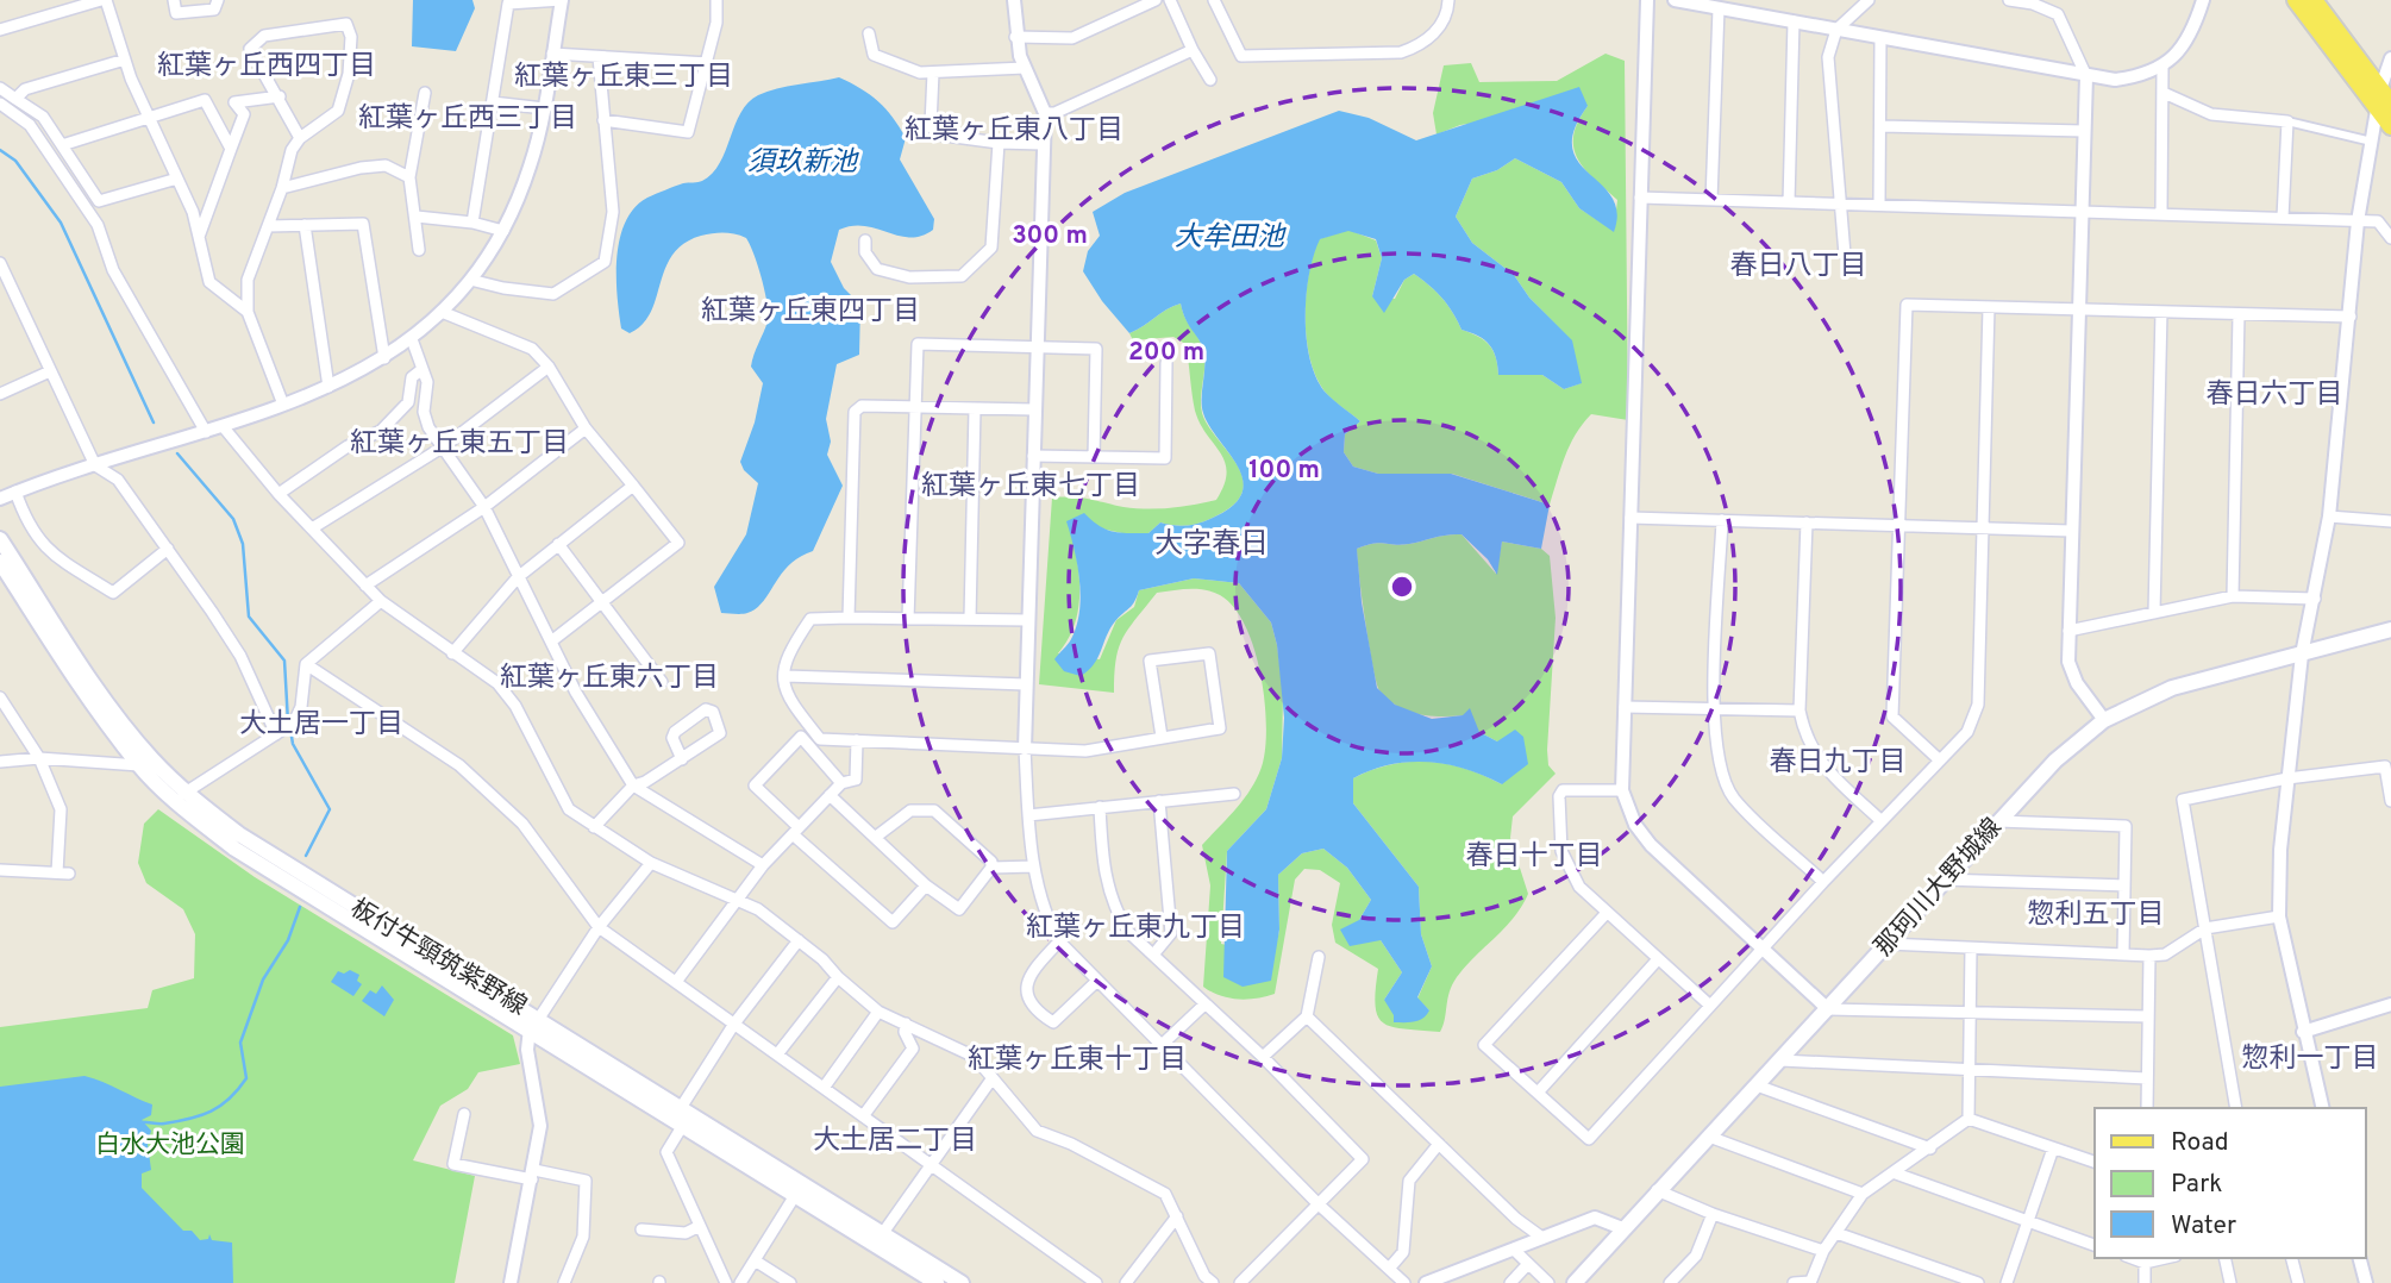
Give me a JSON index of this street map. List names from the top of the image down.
{
  "streets": {
    "main road": ["那珂川大野城線", "板付牛頸筑紫野線"]
  },
  "districts": [
    "紅葉ヶ丘西四丁目",
    "紅葉ヶ丘東三丁目",
    "紅葉ヶ丘西三丁目",
    "紅葉ヶ丘東八丁目",
    "春日八丁目",
    "紅葉ヶ丘東四丁目",
    "春日六丁目",
    "紅葉ヶ丘東五丁目",
    "紅葉ヶ丘東七丁目",
    "大字春日",
    "紅葉ヶ丘東六丁目",
    "大土居一丁目",
    "春日九丁目",
    "春日十丁目",
    "惣利五丁目",
    "紅葉ヶ丘東九丁目",
    "惣利一丁目",
    "紅葉ヶ丘東十丁目",
    "大土居二丁目"
  ],
  "water": ["須玖新池", "大牟田池"],
  "parks": ["白水大池公園"],
  "legend": ["Road", "Park", "Water"],
  "rings": ["300 m", "200 m", "100 m"]
}
